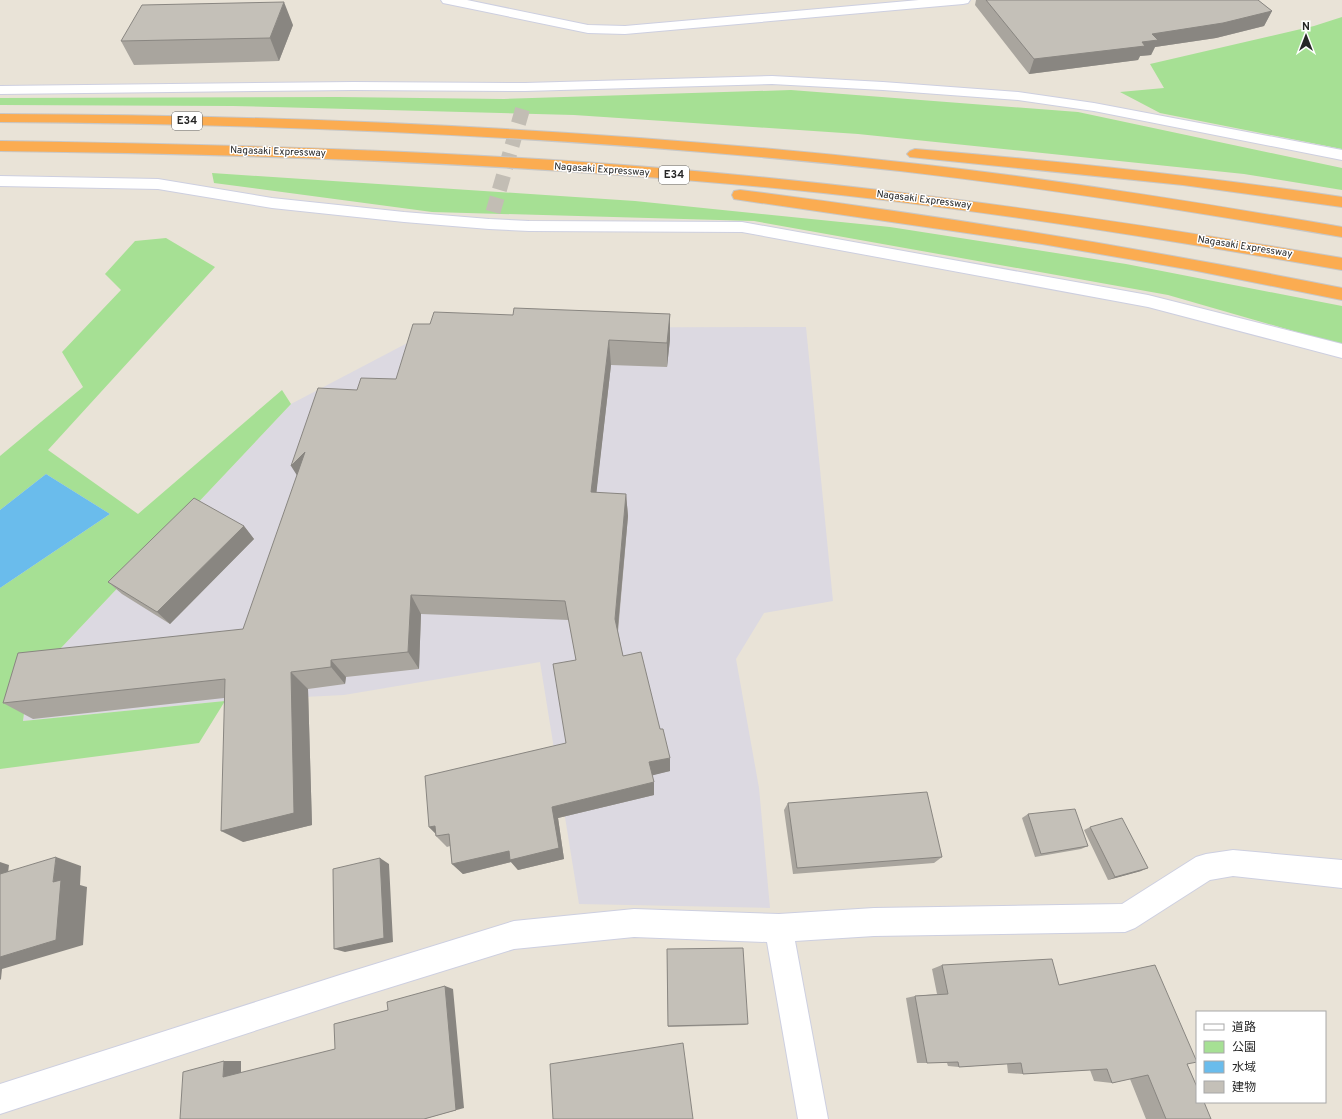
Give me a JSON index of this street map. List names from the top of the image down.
{
  "streets": {
    "highway": ["E34", "Nagasaki Expressway"]
  },
  "legend": [
    "道路",
    "公園",
    "水域",
    "建物"
  ],
  "north": "top"
}
